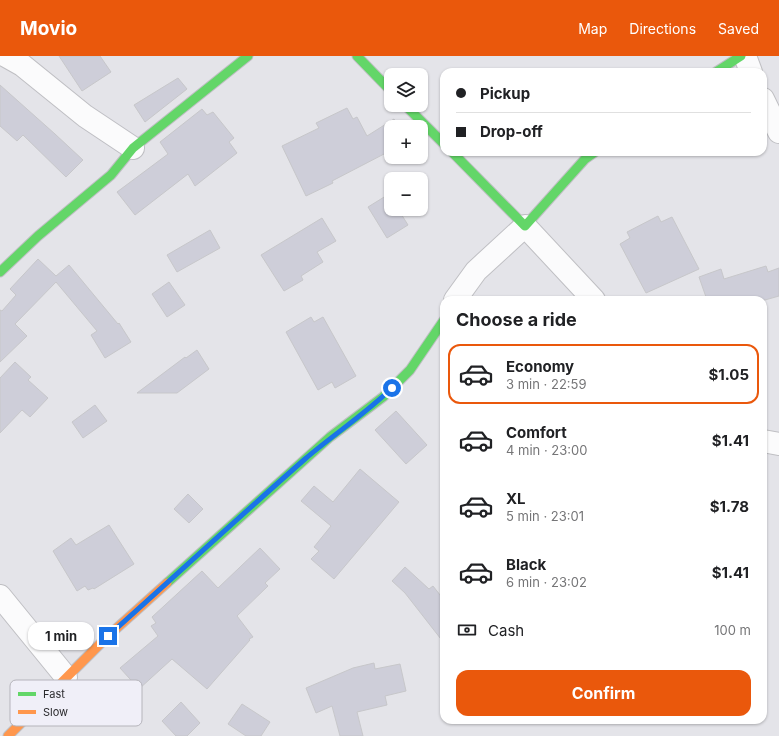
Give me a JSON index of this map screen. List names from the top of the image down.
{
  "legend": ["Fast", "Slow"],
  "page": {
    "header": "Movio",
    "nav": ["Map", "Directions", "Saved"],
    "map_buttons": ["+", "−"],
    "banner": ["Pickup", "Drop-off"],
    "heading": "Choose a ride",
    "list": [
      {
        "name": "Economy",
        "note": "3 min · 22:59",
        "value": "$1.05"
      },
      {
        "name": "Comfort",
        "note": "4 min · 23:00",
        "value": "$1.41"
      },
      {
        "name": "XL",
        "note": "5 min · 23:01",
        "value": "$1.78"
      },
      {
        "name": "Black",
        "note": "6 min · 23:02",
        "value": "$1.41"
      }
    ],
    "pay": ["Cash", "100 m"],
    "bubble": "1 min",
    "buttons": "Confirm"
  }
}
